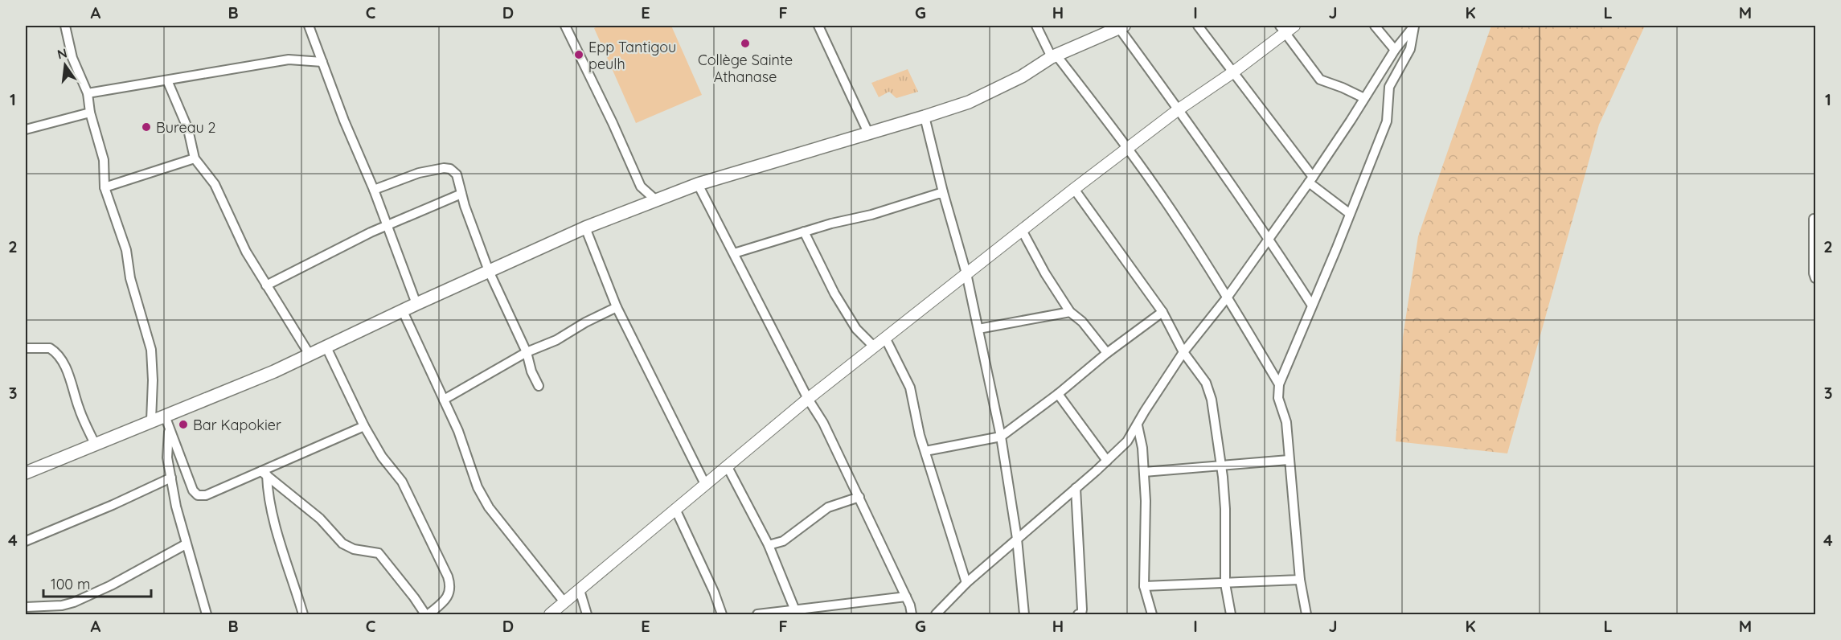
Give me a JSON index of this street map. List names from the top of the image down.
{
  "places": [
    "Collège Sainte Athanase",
    "Epp Tantigou peulh",
    "Bureau 2",
    "Bar Kapokier"
  ],
  "scale_bar": "100 m",
  "north": "top",
  "grid": {
    "columns": [
      "A",
      "B",
      "C",
      "D",
      "E",
      "F",
      "G",
      "H",
      "I",
      "J",
      "K",
      "L",
      "M"
    ],
    "rows": [
      "1",
      "2",
      "3",
      "4"
    ]
  }
}
